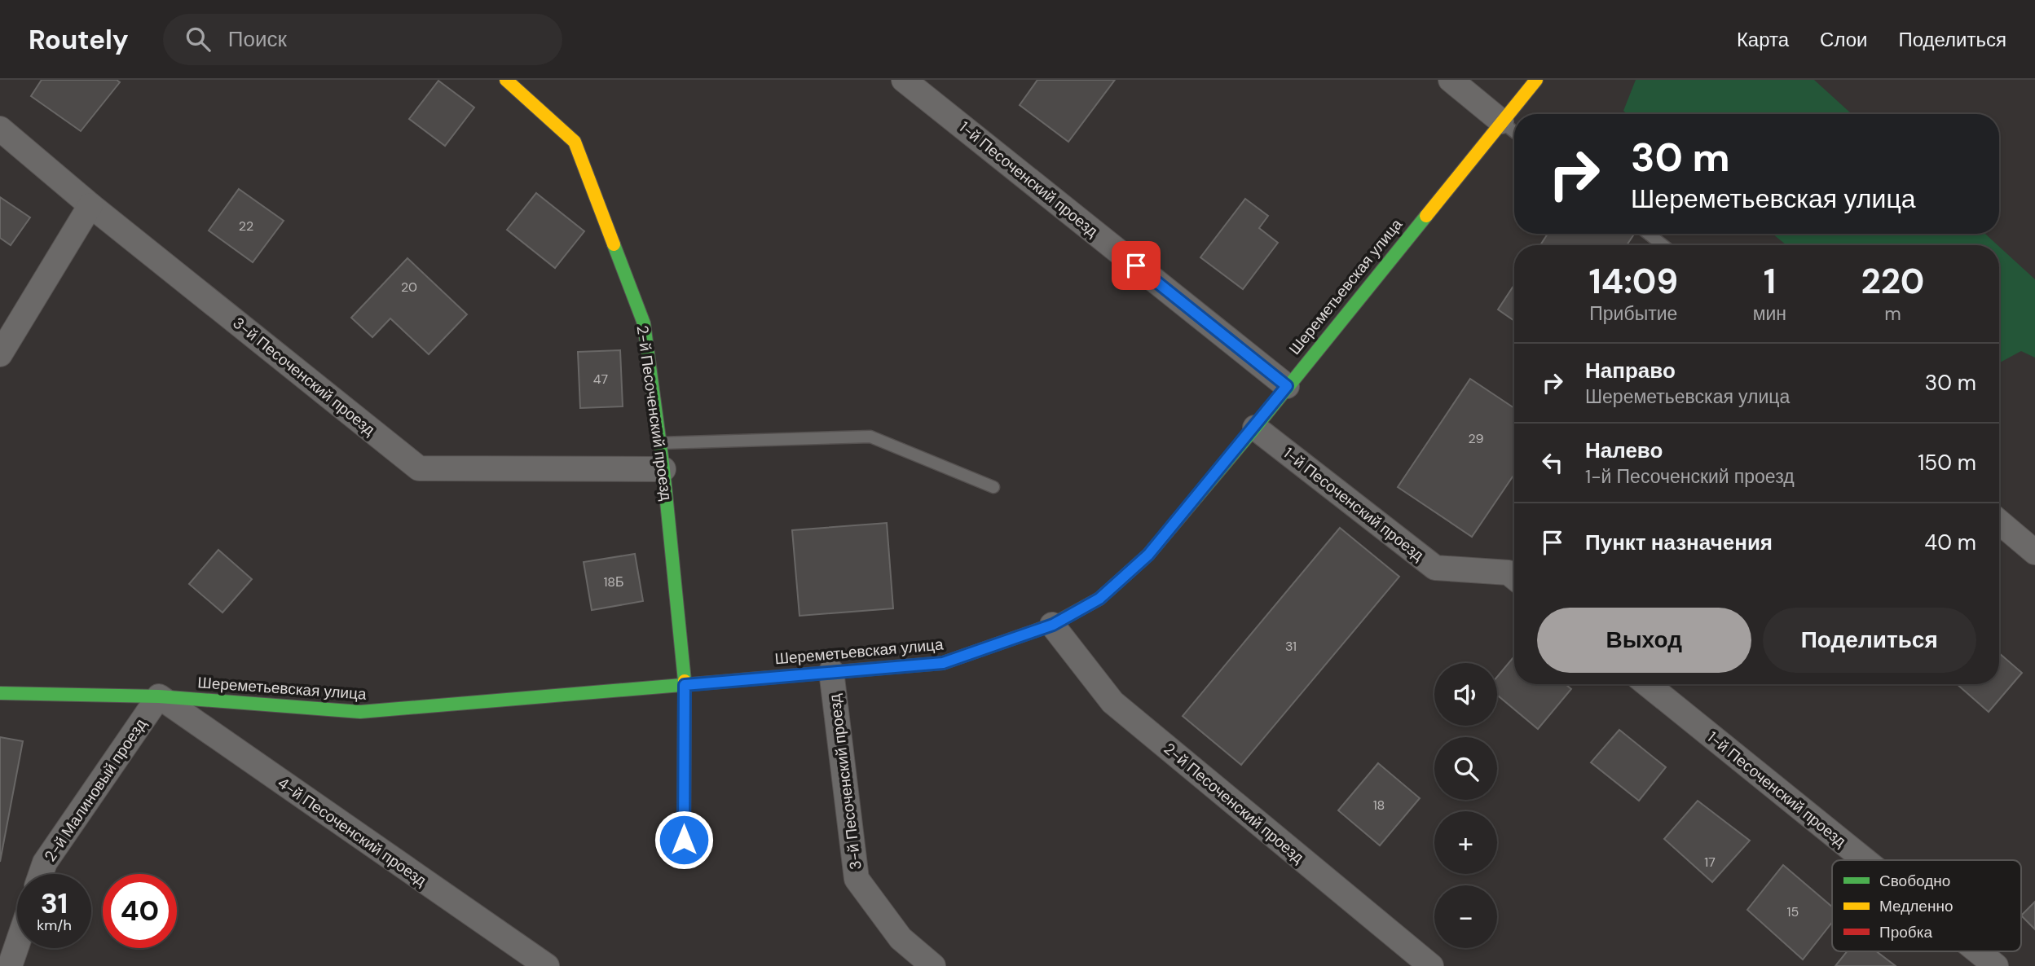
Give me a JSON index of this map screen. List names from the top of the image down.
{
  "streets": {
    "street": [
      "1-й Песоченский проезд",
      "Шереметьевская улица",
      "3-й Песоченский проезд",
      "2-й Песоченский проезд",
      "2-й Малиновый проезд",
      "4-й Песоченский проезд"
    ]
  },
  "crossings": [
    ["1-й Песоченский проезд", "Шереметьевская улица"],
    ["Шереметьевская улица", "3-й Песоченский проезд"],
    ["Шереметьевская улица", "2-й Песоченский проезд"],
    ["Шереметьевская улица", "2-й Малиновый проезд"],
    ["Шереметьевская улица", "4-й Песоченский проезд"],
    ["3-й Песоченский проезд", "2-й Песоченский проезд"],
    ["2-й Малиновый проезд", "4-й Песоченский проезд"]
  ],
  "house_numbers": [
    "22",
    "20",
    "47",
    "29",
    "18Б",
    "31",
    "18",
    "17",
    "15"
  ],
  "legend": ["Свободно", "Медленно", "Пробка"],
  "page": {
    "header": "Routely",
    "search": "Поиск",
    "nav": ["Карта", "Слои", "Поделиться"],
    "turn": ["30 m", "Шереметьевская улица"],
    "eta": [
      "14:09",
      "Прибытие",
      "1",
      "мин",
      "220",
      "m"
    ],
    "list": [
      {
        "name": "Направо",
        "note": "Шереметьевская улица",
        "value": "30 m"
      },
      {
        "name": "Налево",
        "note": "1-й Песоченский проезд",
        "value": "150 m"
      },
      {
        "name": "Пункт назначения",
        "value": "40 m"
      }
    ],
    "buttons": ["Выход", "Поделиться"],
    "map_buttons": ["+", "−"],
    "speed": "31 km/h",
    "limit": "40"
  }
}
